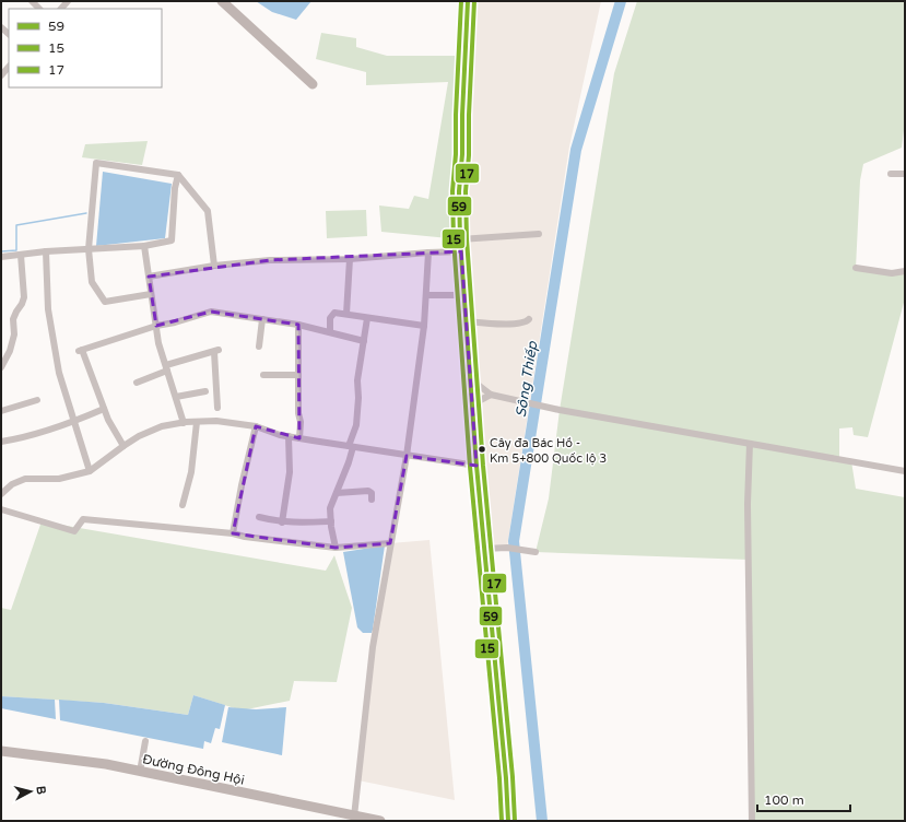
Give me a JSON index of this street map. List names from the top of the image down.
{
  "streets": {
    "street": ["Đường Đông Hội"]
  },
  "water": ["Sông Thiếp"],
  "places": ["Cây đa Bác Hồ - Km 5+800 Quốc lộ 3"],
  "lines": ["transit line 59", "transit line 15", "transit line 17"],
  "legend": ["59", "15", "17"],
  "scale_bar": "100 m",
  "north": "right"
}
